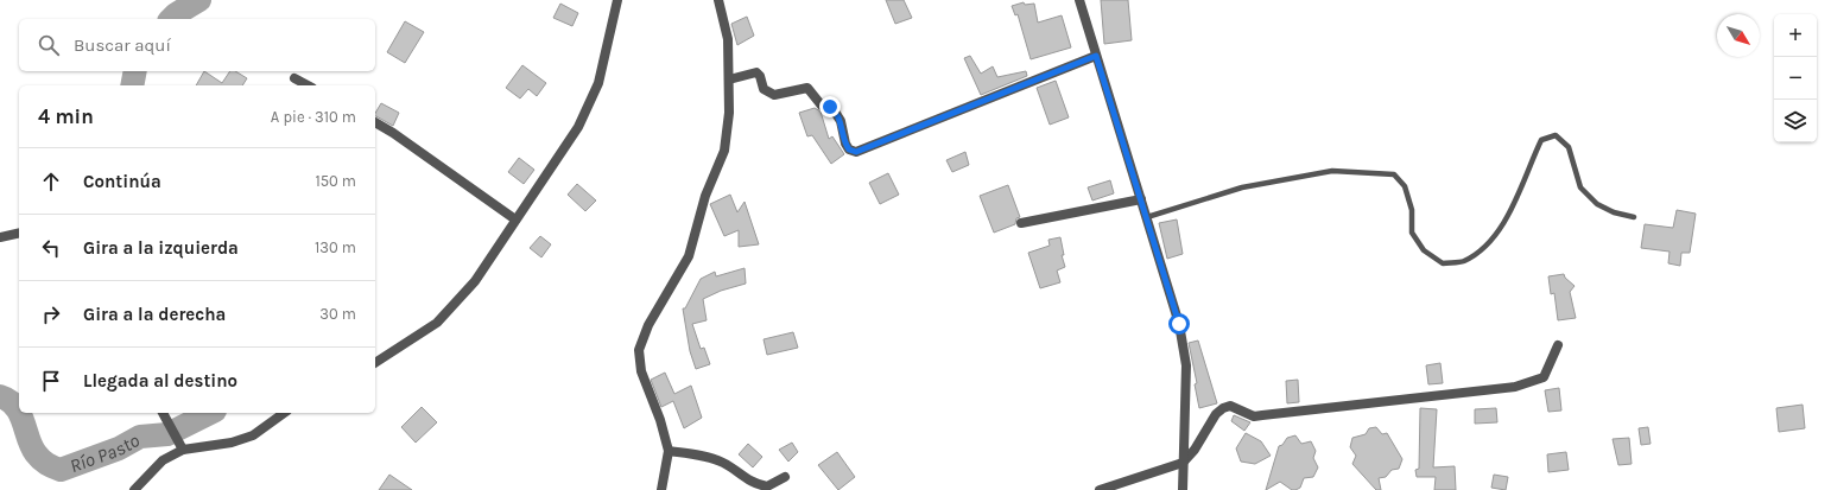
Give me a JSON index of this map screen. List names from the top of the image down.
{
  "water": ["Río Pasto"],
  "north": "bottom right",
  "page": {
    "map_buttons": ["+", "−"],
    "search": "Buscar aquí",
    "heading": ["4 min", "A pie · 310 m"],
    "list": [
      ["Continúa", "150 m"],
      ["Gira a la izquierda", "130 m"],
      ["Gira a la derecha", "30 m"],
      "Llegada al destino"
    ]
  }
}
